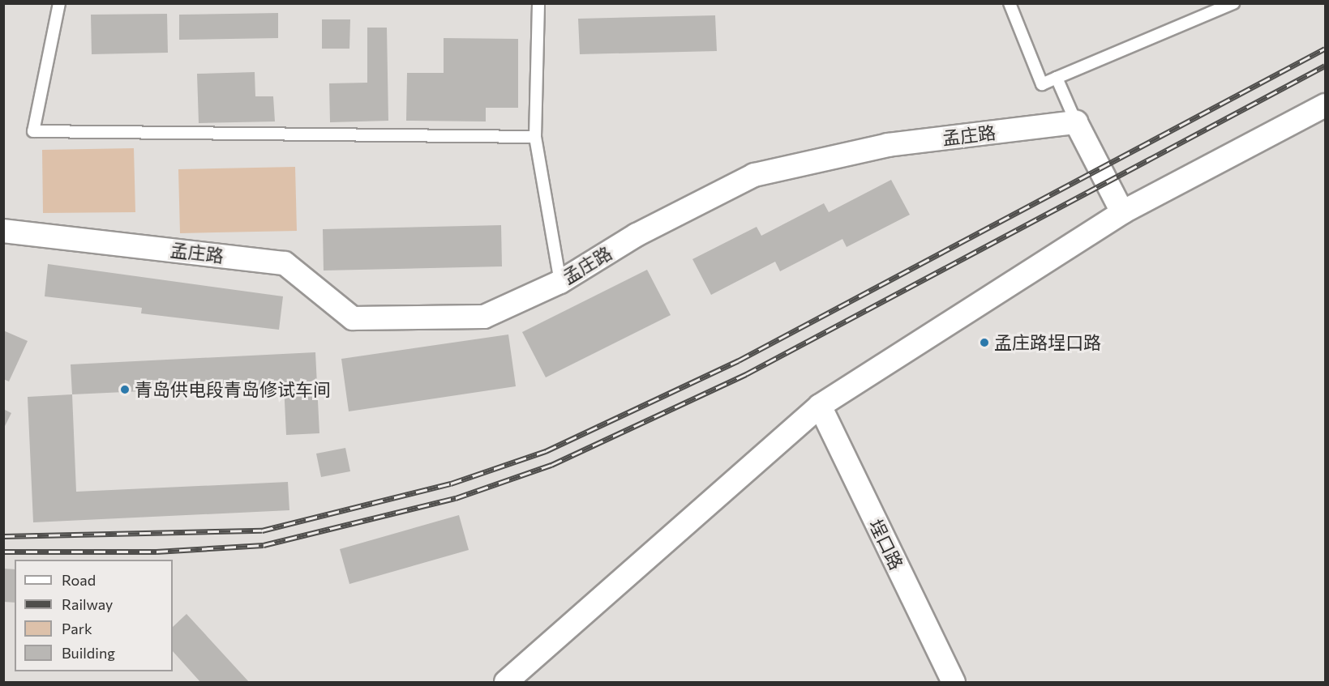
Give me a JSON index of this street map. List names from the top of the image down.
{
  "streets": {
    "street": ["孟庄路", "埕口路"]
  },
  "places": ["孟庄路埕口路", "青岛供电段青岛修试车间"],
  "legend": [
    "Road",
    "Railway",
    "Park",
    "Building"
  ]
}
